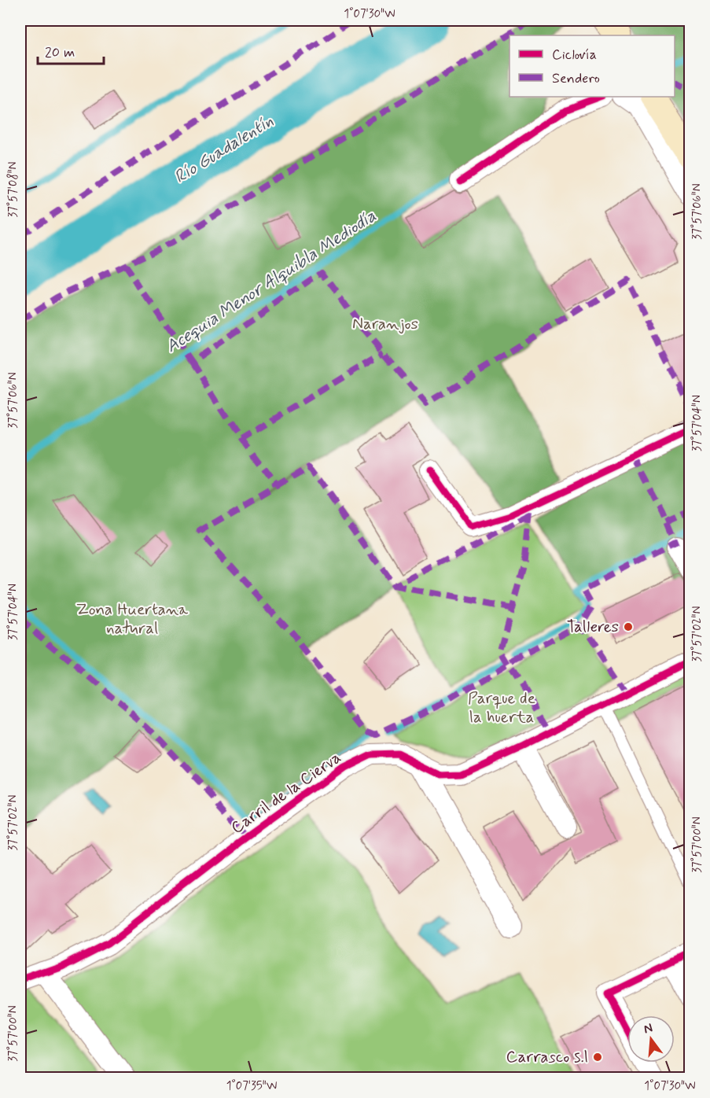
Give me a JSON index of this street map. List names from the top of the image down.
{
  "streets": {
    "street": ["Carril de la Cierva"]
  },
  "water": ["Río Guadalentín", "Acequia Menor Alquibla Mediodía"],
  "parks": ["Naranjos", "Zona Huertana natural", "Parque de la huerta"],
  "places": ["Talleres", "Carrasco s.l"],
  "legend": ["Ciclovía", "Sendero"],
  "scale_bar": "20 m",
  "north": "top",
  "coordinates": [
    "1°07'30\"W",
    "37°57'08\"N",
    "37°57'06\"N",
    "37°57'04\"N",
    "37°57'02\"N",
    "37°57'00\"N",
    "1°07'35\"W"
  ]
}
